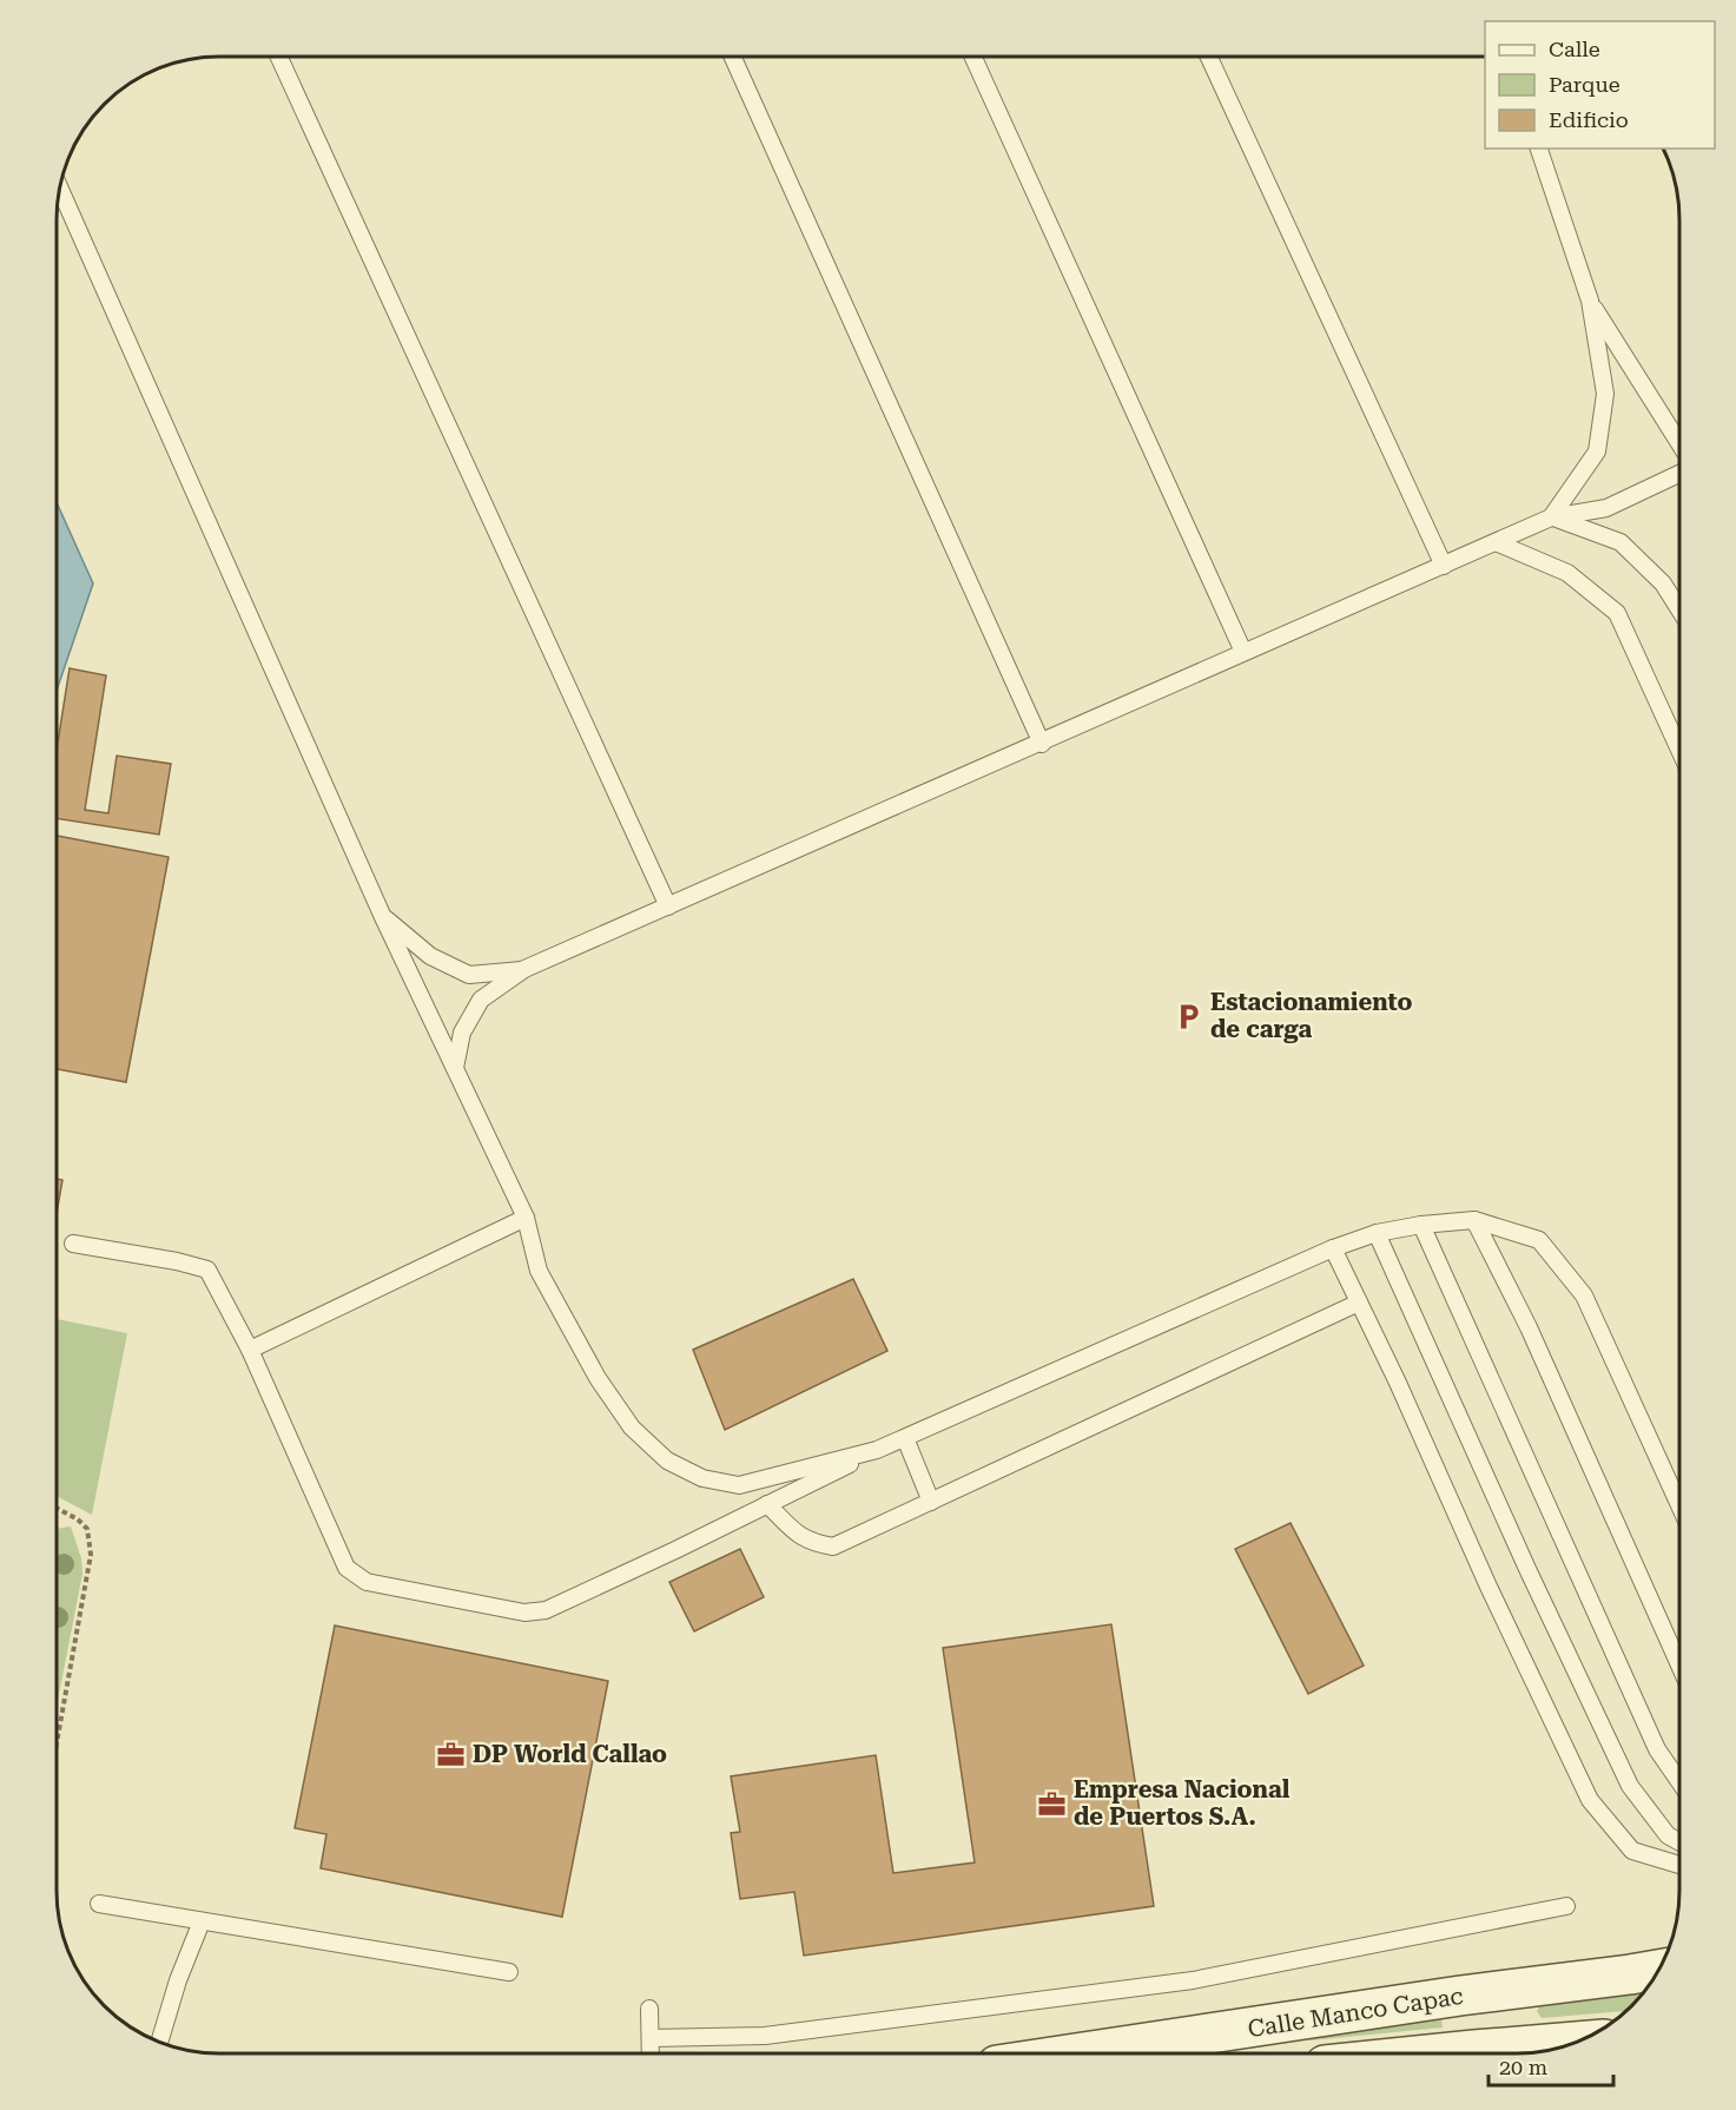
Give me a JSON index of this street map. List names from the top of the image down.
{
  "streets": {
    "main road": ["Calle Manco Capac"]
  },
  "places": {
    "parking": ["Estacionamiento de carga"],
    "office": ["DP World Callao", "Empresa Nacional de Puertos S.A."]
  },
  "legend": ["Calle", "Parque", "Edificio"],
  "scale_bar": "20 m"
}
